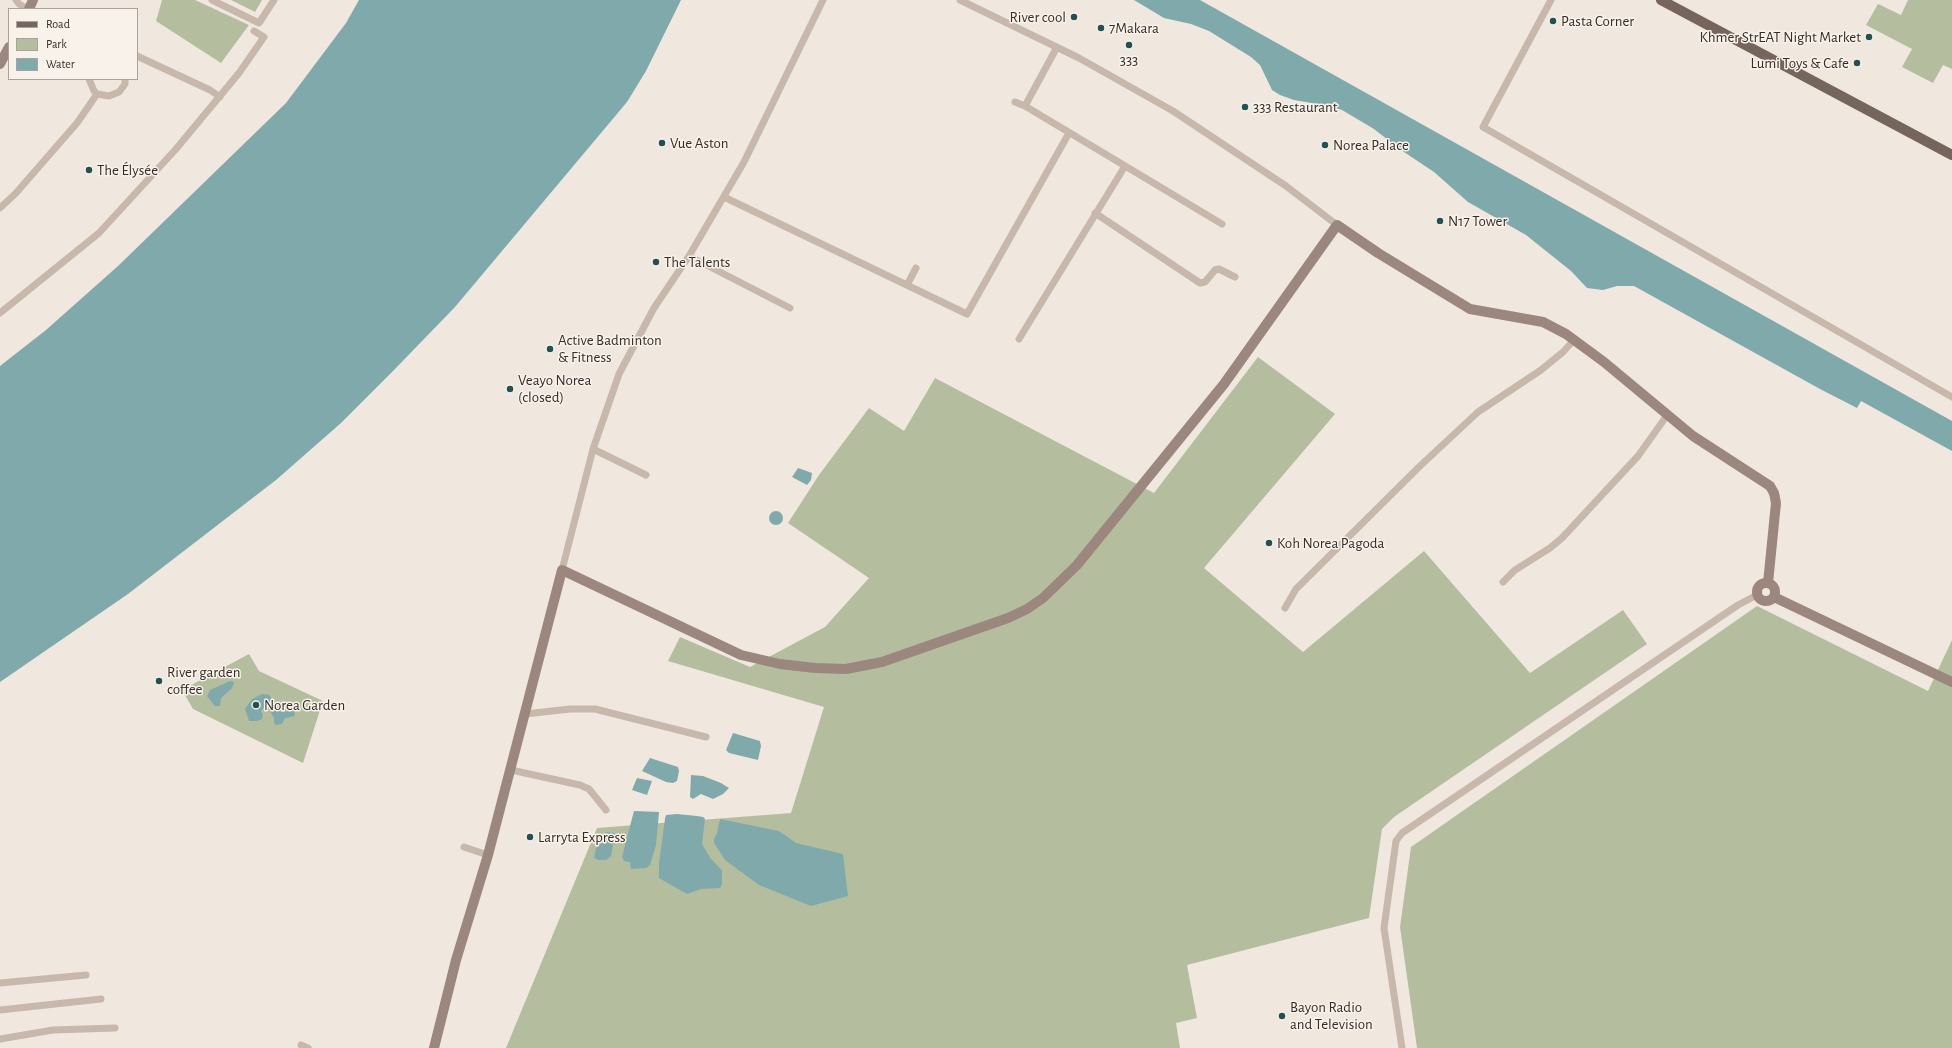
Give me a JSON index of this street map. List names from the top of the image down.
{
  "places": [
    "River cool",
    "Pasta Corner",
    "7Makara",
    "Khmer StrEAT Night Market",
    "333",
    "Lumi Toys & Cafe",
    "333 Restaurant",
    "Vue Aston",
    "Norea Palace",
    "The Élysée",
    "N17 Tower",
    "The Talents",
    "Active Badminton & Fitness",
    "Veayo Norea (closed)",
    "Koh Norea Pagoda",
    "River garden coffee",
    "Norea Garden",
    "Larryta Express",
    "Bayon Radio and Television"
  ],
  "legend": ["Road", "Park", "Water"]
}
